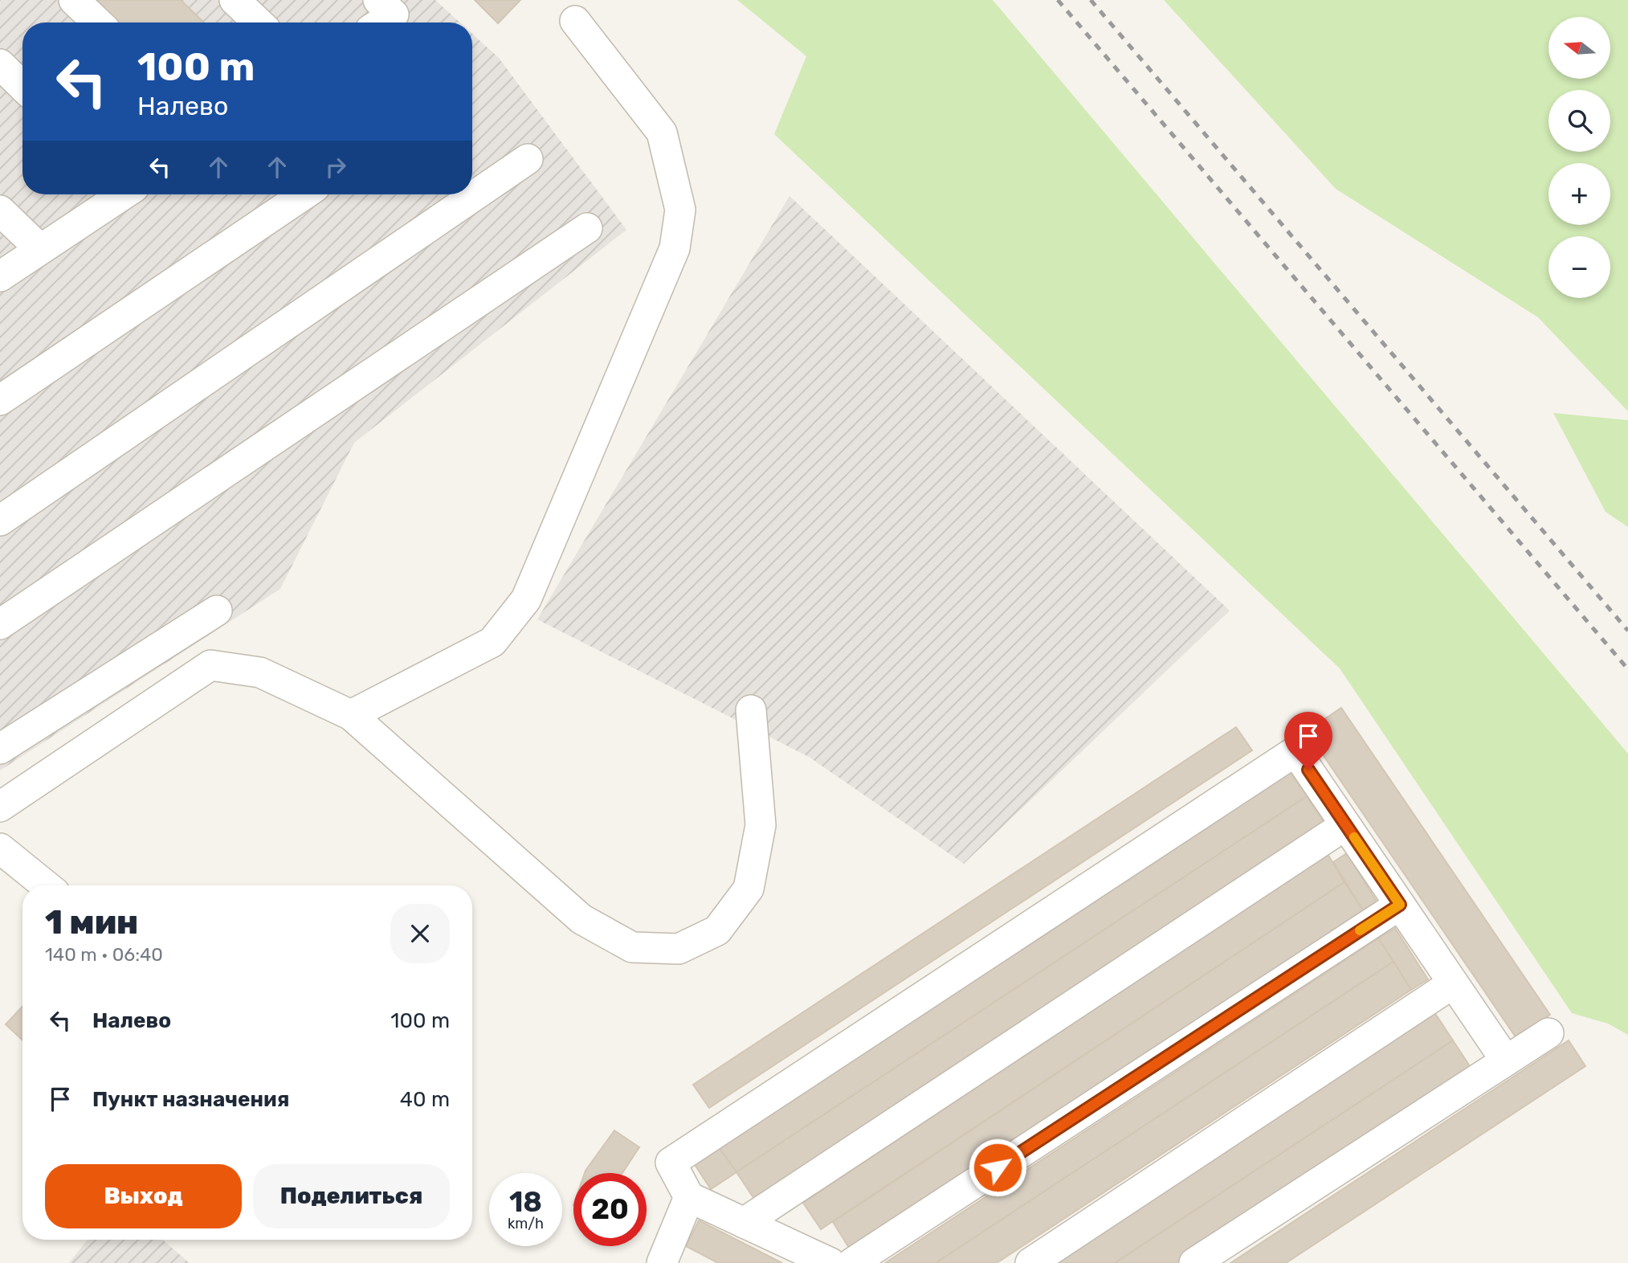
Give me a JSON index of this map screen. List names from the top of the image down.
{
  "north": "left",
  "page": {
    "map_buttons": ["+", "−"],
    "turn": ["100 m", "Налево"],
    "heading": ["1 мин", "140 m · 06:40"],
    "list": [
      {
        "name": "Налево",
        "value": "100 m"
      },
      {
        "name": "Пункт назначения",
        "value": "40 m"
      }
    ],
    "buttons": ["Выход", "Поделиться"],
    "speed": "18 km/h",
    "limit": "20"
  }
}
